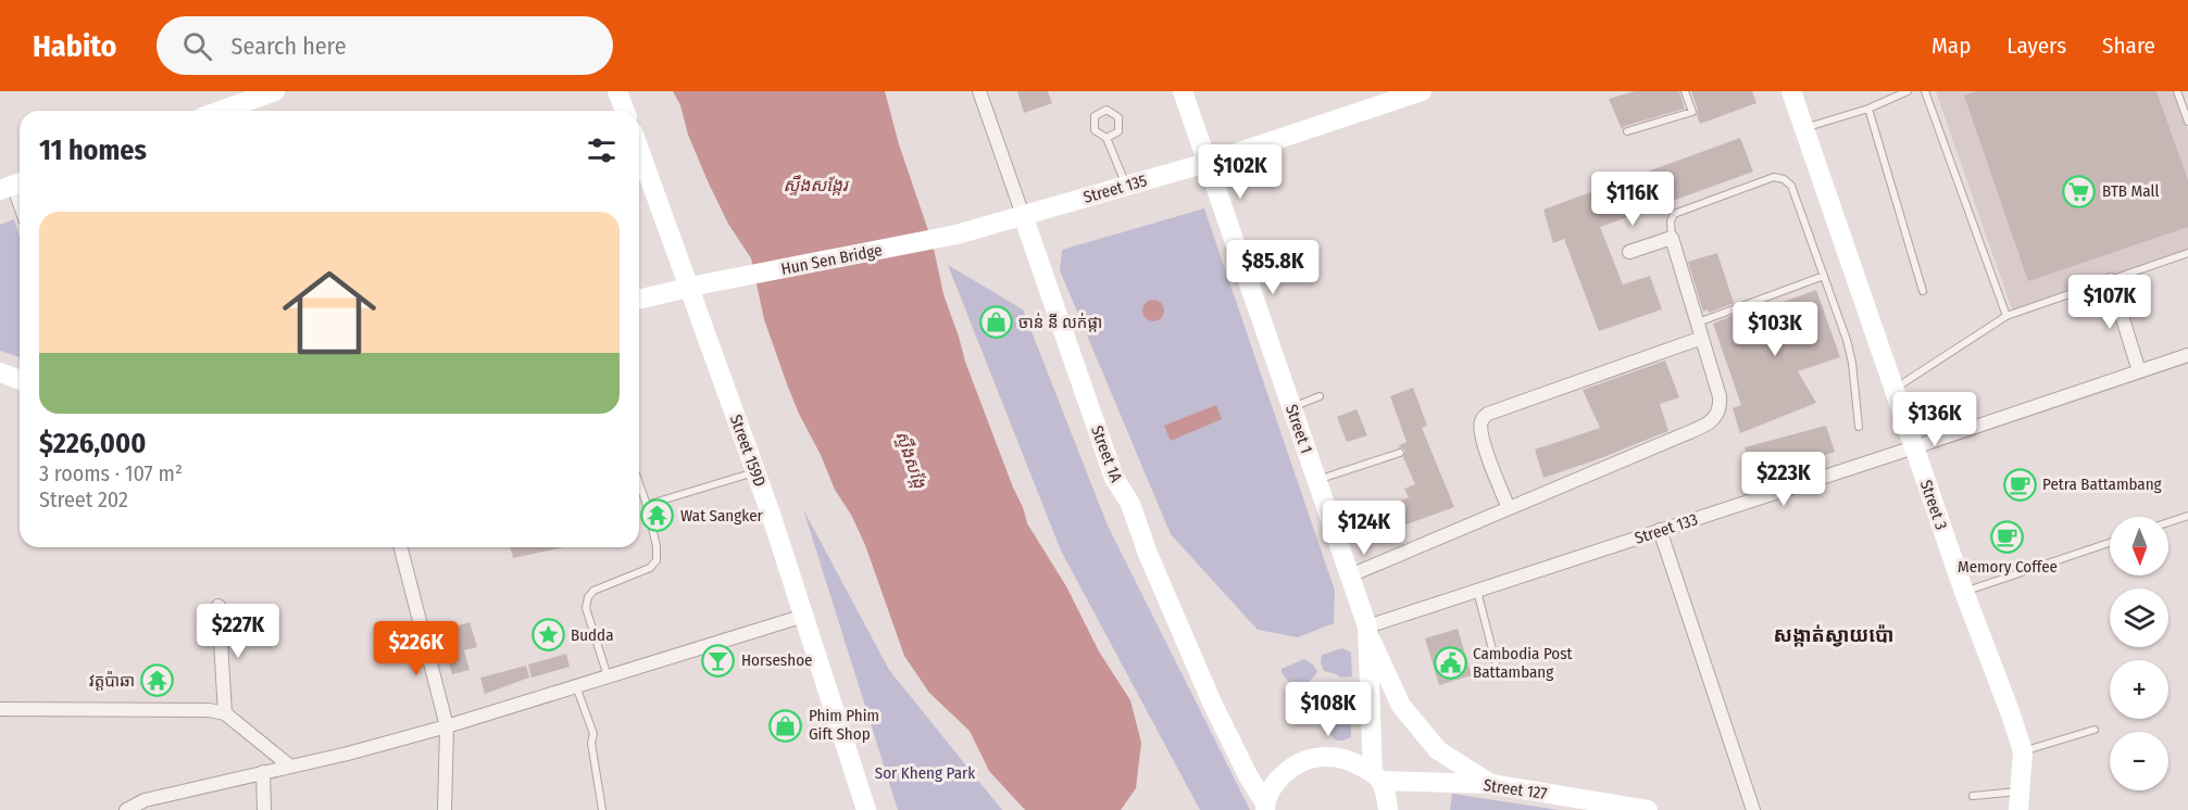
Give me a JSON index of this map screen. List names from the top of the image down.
{
  "streets": {
    "street": [
      "Street 135",
      "Hun Sen Bridge",
      "Street 1",
      "Street 159D",
      "Street 1A",
      "Street 3",
      "Street 133",
      "Street 127"
    ]
  },
  "crossings": [
    ["Street 135", "Hun Sen Bridge"],
    ["Street 135", "Street 1"],
    ["Street 135", "Street 1A"],
    ["Hun Sen Bridge", "Street 159D"],
    ["Street 1", "Street 133"],
    ["Street 1", "Street 127"],
    ["Street 3", "Street 133"]
  ],
  "districts": ["សង្កាត់ស្វាយប៉ោ"],
  "water": ["ស្ទឹងសង្កែរ", "ស្ទឹងសង្កែ"],
  "parks": ["Sor Kheng Park"],
  "places": {
    "supermarket": ["BTB Mall"],
    "shop": ["ចាន់ នី លក់ផ្កា", "Phim Phim Gift Shop"],
    "cafe": ["Petra Battambang", "Memory Coffee"],
    "temple": ["Wat Sangker", "វត្តប៉ាឆា"],
    "place": ["Budda"],
    "bar": ["Horseshoe"],
    "public building": ["Cambodia Post Battambang"]
  },
  "north": "bottom",
  "page": {
    "header": "Habito",
    "search": "Search here",
    "nav": ["Map", "Layers", "Share"],
    "heading": "11 homes",
    "price": [
      "$102K",
      "$116K",
      "$85.8K",
      "$107K",
      "$103K",
      "$136K",
      "$223K",
      "$124K",
      "$227K",
      "$226K",
      "$108K"
    ],
    "list": [
      {
        "name": "$226,000",
        "note": "3 rooms · 107 m² · Street 202"
      }
    ],
    "map_buttons": ["+", "−"]
  }
}
